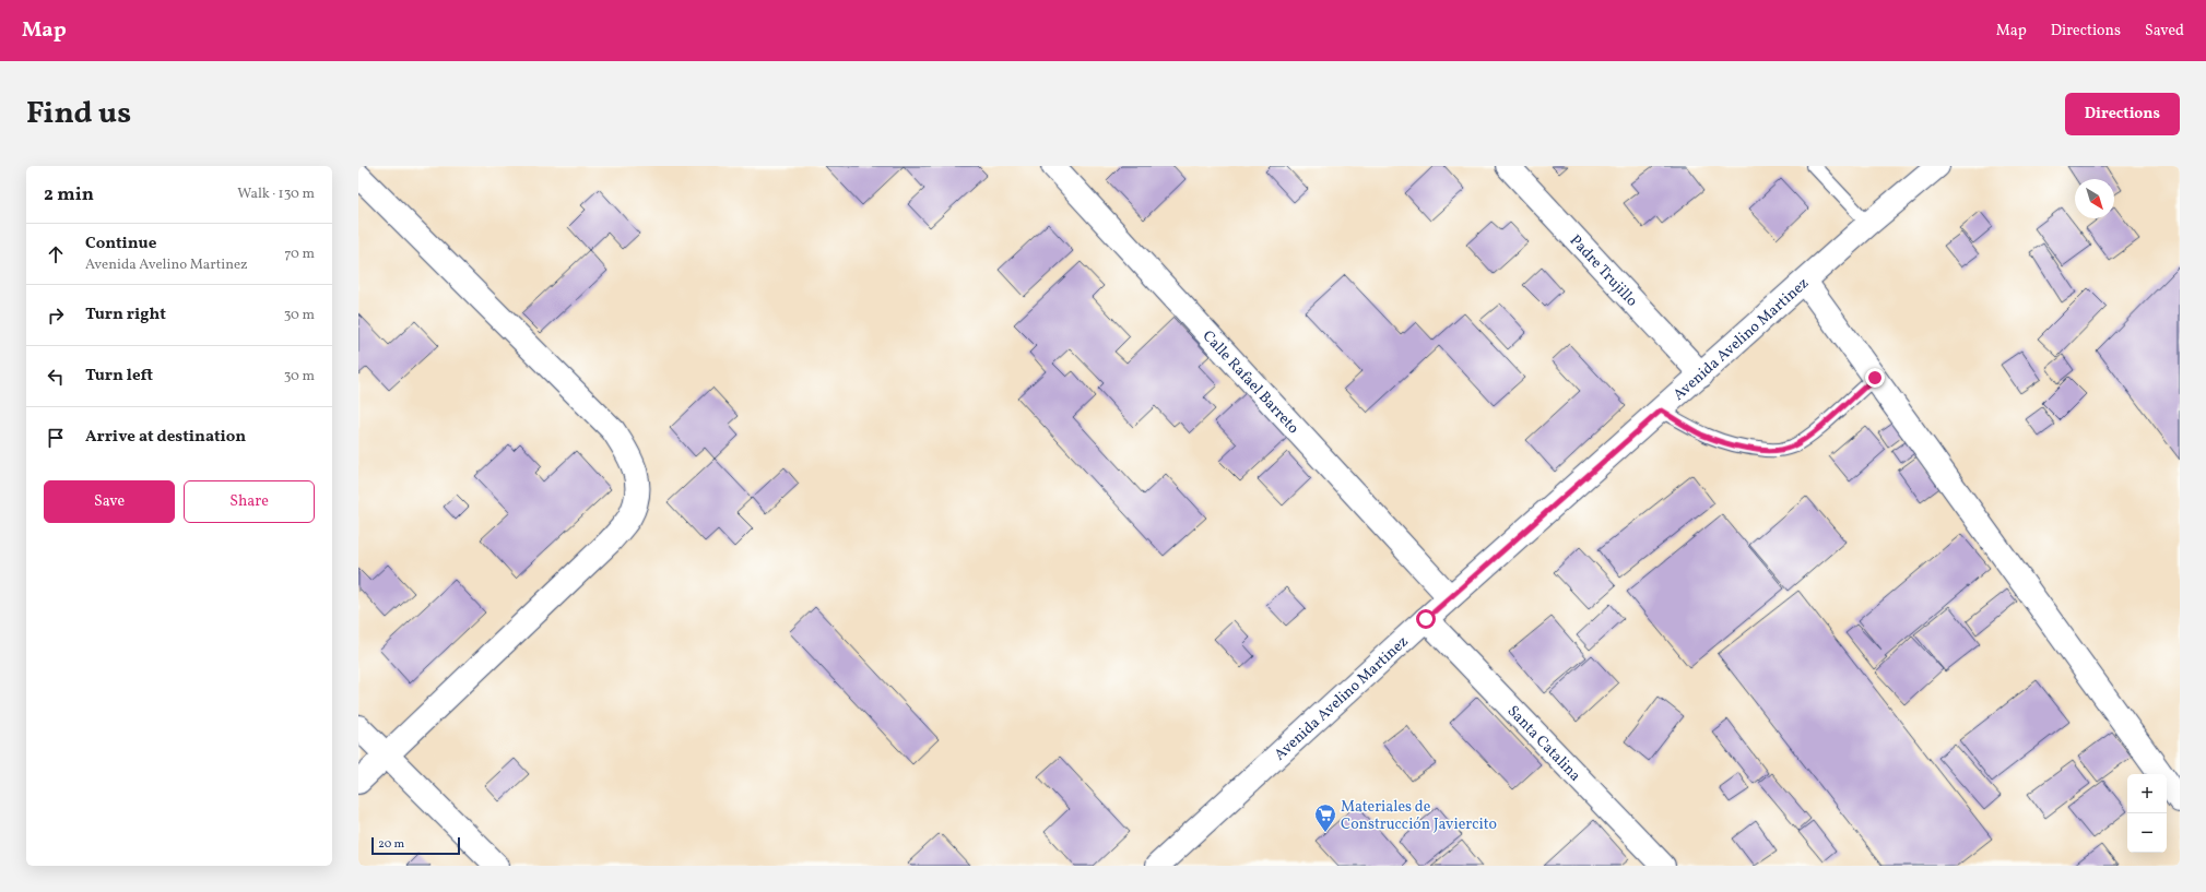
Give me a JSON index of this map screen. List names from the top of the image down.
{
  "streets": {
    "street": [
      "Padre Trujillo",
      "Avenida Avelino Martinez",
      "Calle Rafael Barreto",
      "Santa Catalina"
    ]
  },
  "crossings": [
    ["Padre Trujillo", "Avenida Avelino Martinez"],
    ["Avenida Avelino Martinez", "Calle Rafael Barreto"],
    ["Avenida Avelino Martinez", "Santa Catalina"]
  ],
  "places": {
    "supermarket": ["Materiales de Construcción Javiercito"]
  },
  "scale_bar": "20 m",
  "north": "bottom right",
  "page": {
    "header": "Map",
    "nav": ["Map", "Directions", "Saved"],
    "title": "Find us",
    "buttons": [
      "Directions",
      ["Save", "Share"]
    ],
    "heading": ["2 min", "Walk · 130 m"],
    "list": [
      ["Continue", "Avenida Avelino Martinez", "70 m"],
      ["Turn right", "30 m"],
      ["Turn left", "30 m"],
      "Arrive at destination"
    ],
    "map_buttons": ["+", "−"],
    "scale": "20 m"
  }
}
